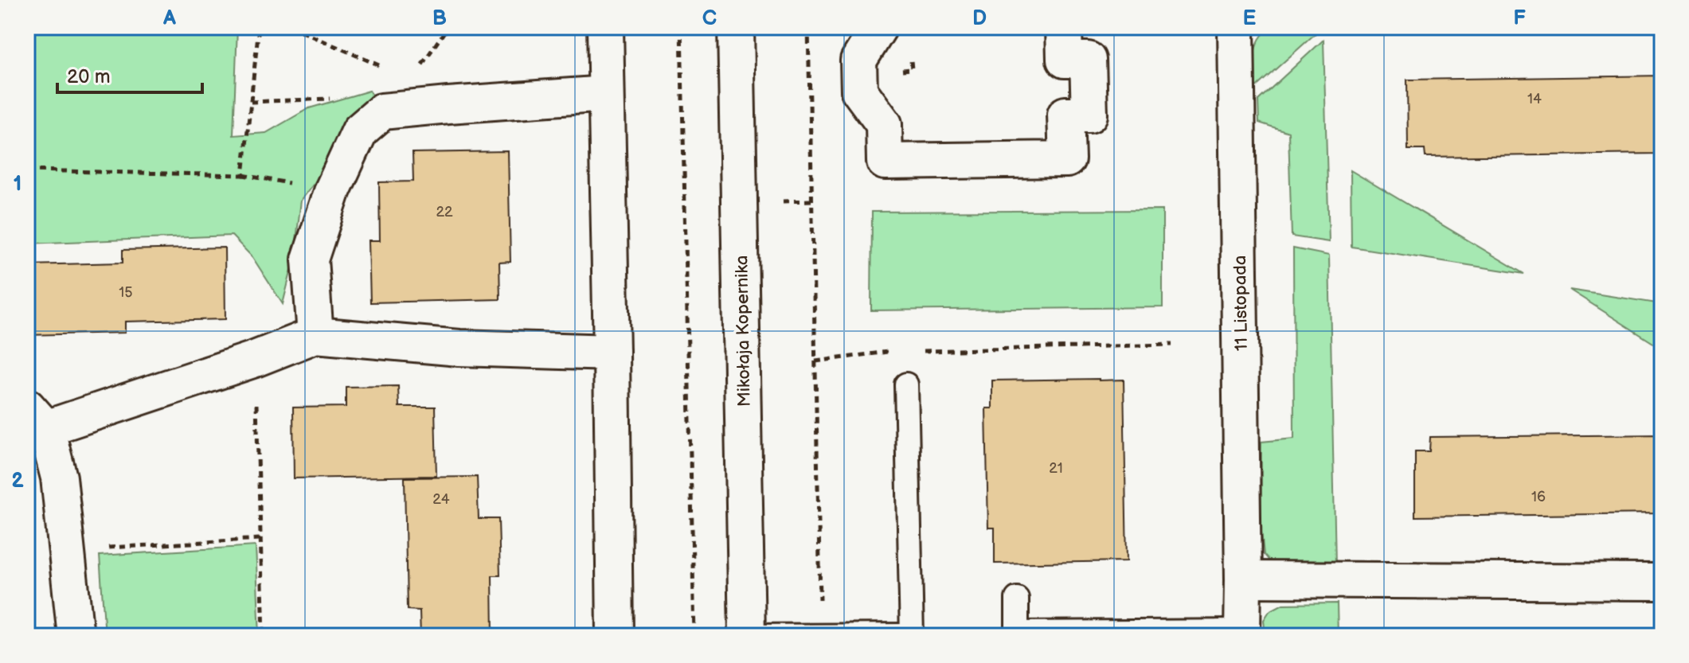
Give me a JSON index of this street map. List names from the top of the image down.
{
  "streets": {
    "street": ["11 Listopada", "Mikołaja Kopernika"]
  },
  "house_numbers": [
    "14",
    "22",
    "15",
    "21",
    "16",
    "24"
  ],
  "scale_bar": "20 m",
  "grid": {
    "columns": [
      "A",
      "B",
      "C",
      "D",
      "E",
      "F"
    ],
    "rows": ["1", "2"]
  }
}
